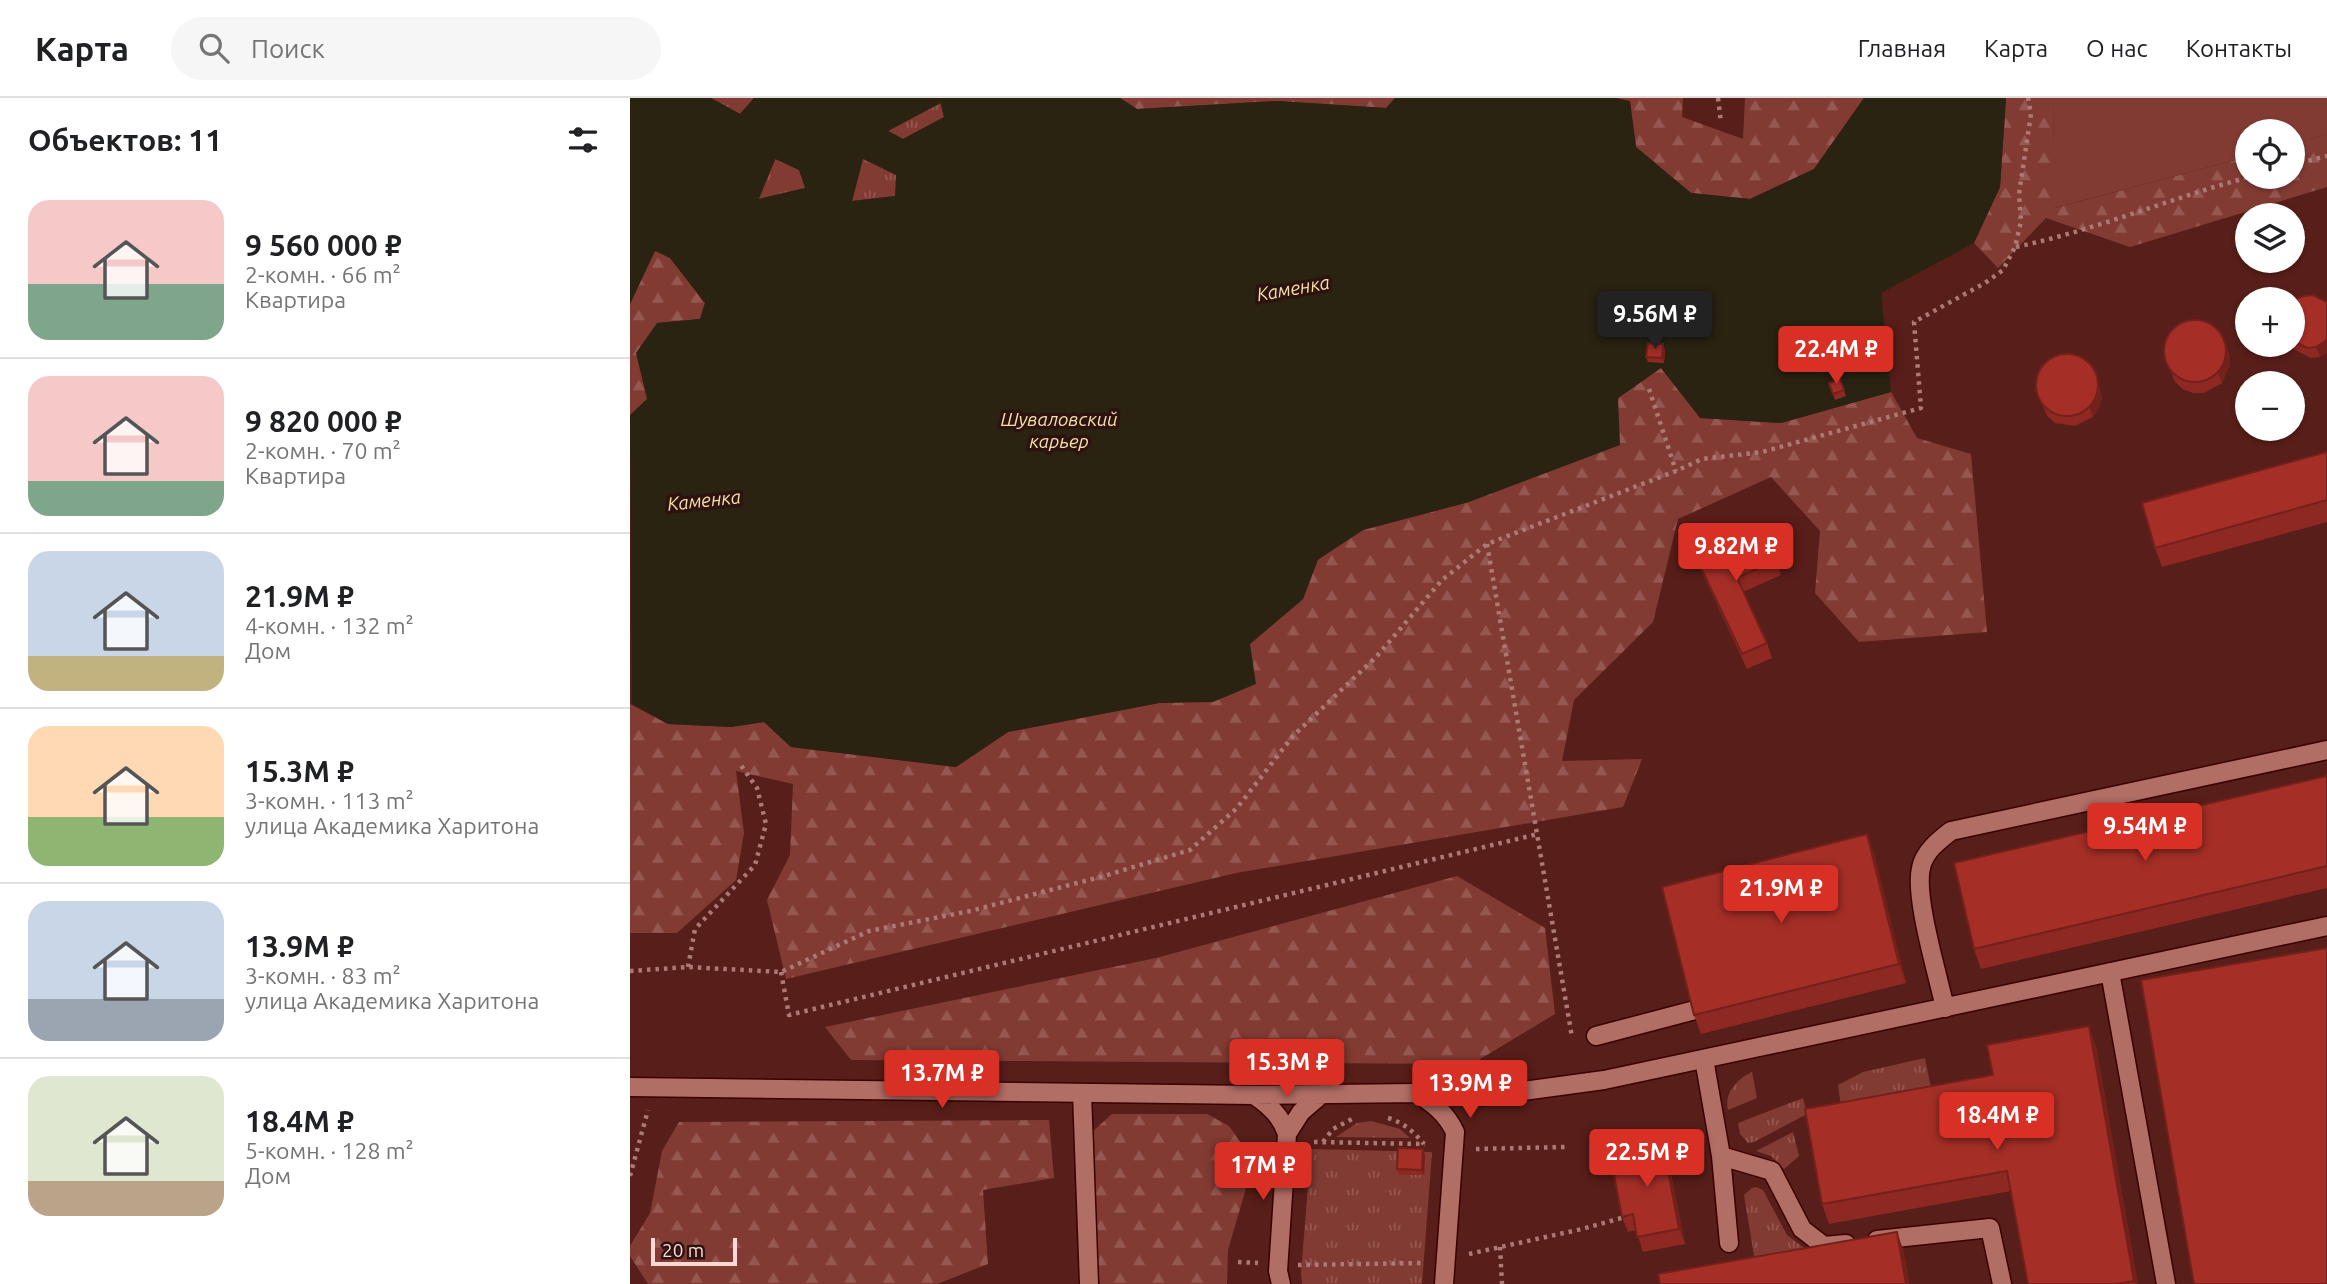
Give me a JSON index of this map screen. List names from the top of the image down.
{
  "water": ["Каменка", "Шуваловский карьер"],
  "scale_bar": "20 m",
  "page": {
    "header": "Карта",
    "search": "Поиск",
    "nav": [
      "Главная",
      "Карта",
      "О нас",
      "Контакты"
    ],
    "heading": "Объектов: 11",
    "map_buttons": ["+", "−"],
    "list": [
      {
        "name": "9 560 000 ₽",
        "note": "2-комн. · 66 m² · Квартира"
      },
      {
        "name": "9 820 000 ₽",
        "note": "2-комн. · 70 m² · Квартира"
      },
      {
        "name": "21.9M ₽",
        "note": "4-комн. · 132 m² · Дом"
      },
      {
        "name": "15.3M ₽",
        "note": "3-комн. · 113 m² · улица Академика Харитона"
      },
      {
        "name": "13.9M ₽",
        "note": "3-комн. · 83 m² · улица Академика Харитона"
      },
      {
        "name": "18.4M ₽",
        "note": "5-комн. · 128 m² · Дом"
      }
    ],
    "price": [
      "9.56M ₽",
      "22.4M ₽",
      "9.82M ₽",
      "9.54M ₽",
      "21.9M ₽",
      "15.3M ₽",
      "13.7M ₽",
      "13.9M ₽",
      "18.4M ₽",
      "22.5M ₽",
      "17M ₽"
    ],
    "scale": "20 m"
  }
}
